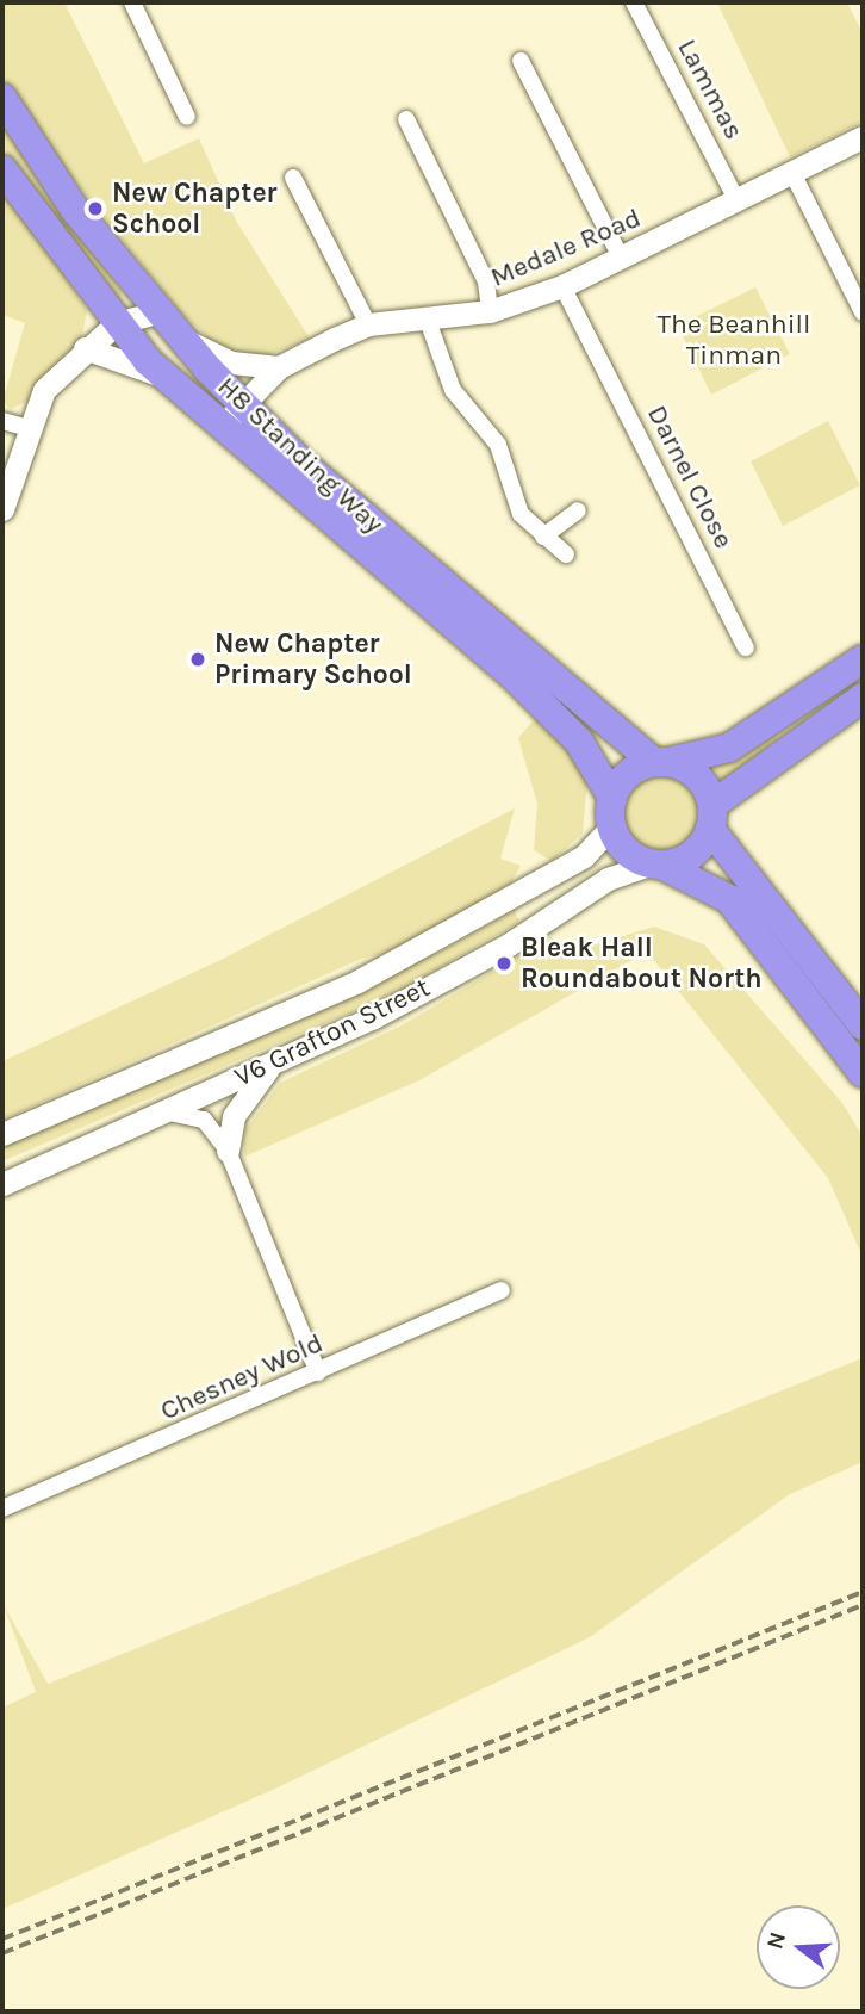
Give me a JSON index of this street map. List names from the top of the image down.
{
  "streets": {
    "highway": ["H8 Standing Way"],
    "street": [
      "Lammas",
      "Medale Road",
      "Darnel Close",
      "V6 Grafton Street",
      "Chesney Wold"
    ]
  },
  "crossings": [
    ["Lammas", "Medale Road"],
    ["Medale Road", "H8 Standing Way"],
    ["Medale Road", "Darnel Close"],
    ["H8 Standing Way", "V6 Grafton Street"]
  ],
  "parks": ["The Beanhill Tinman"],
  "places": ["New Chapter School", "New Chapter Primary School", "Bleak Hall Roundabout North"],
  "north": "left"
}
